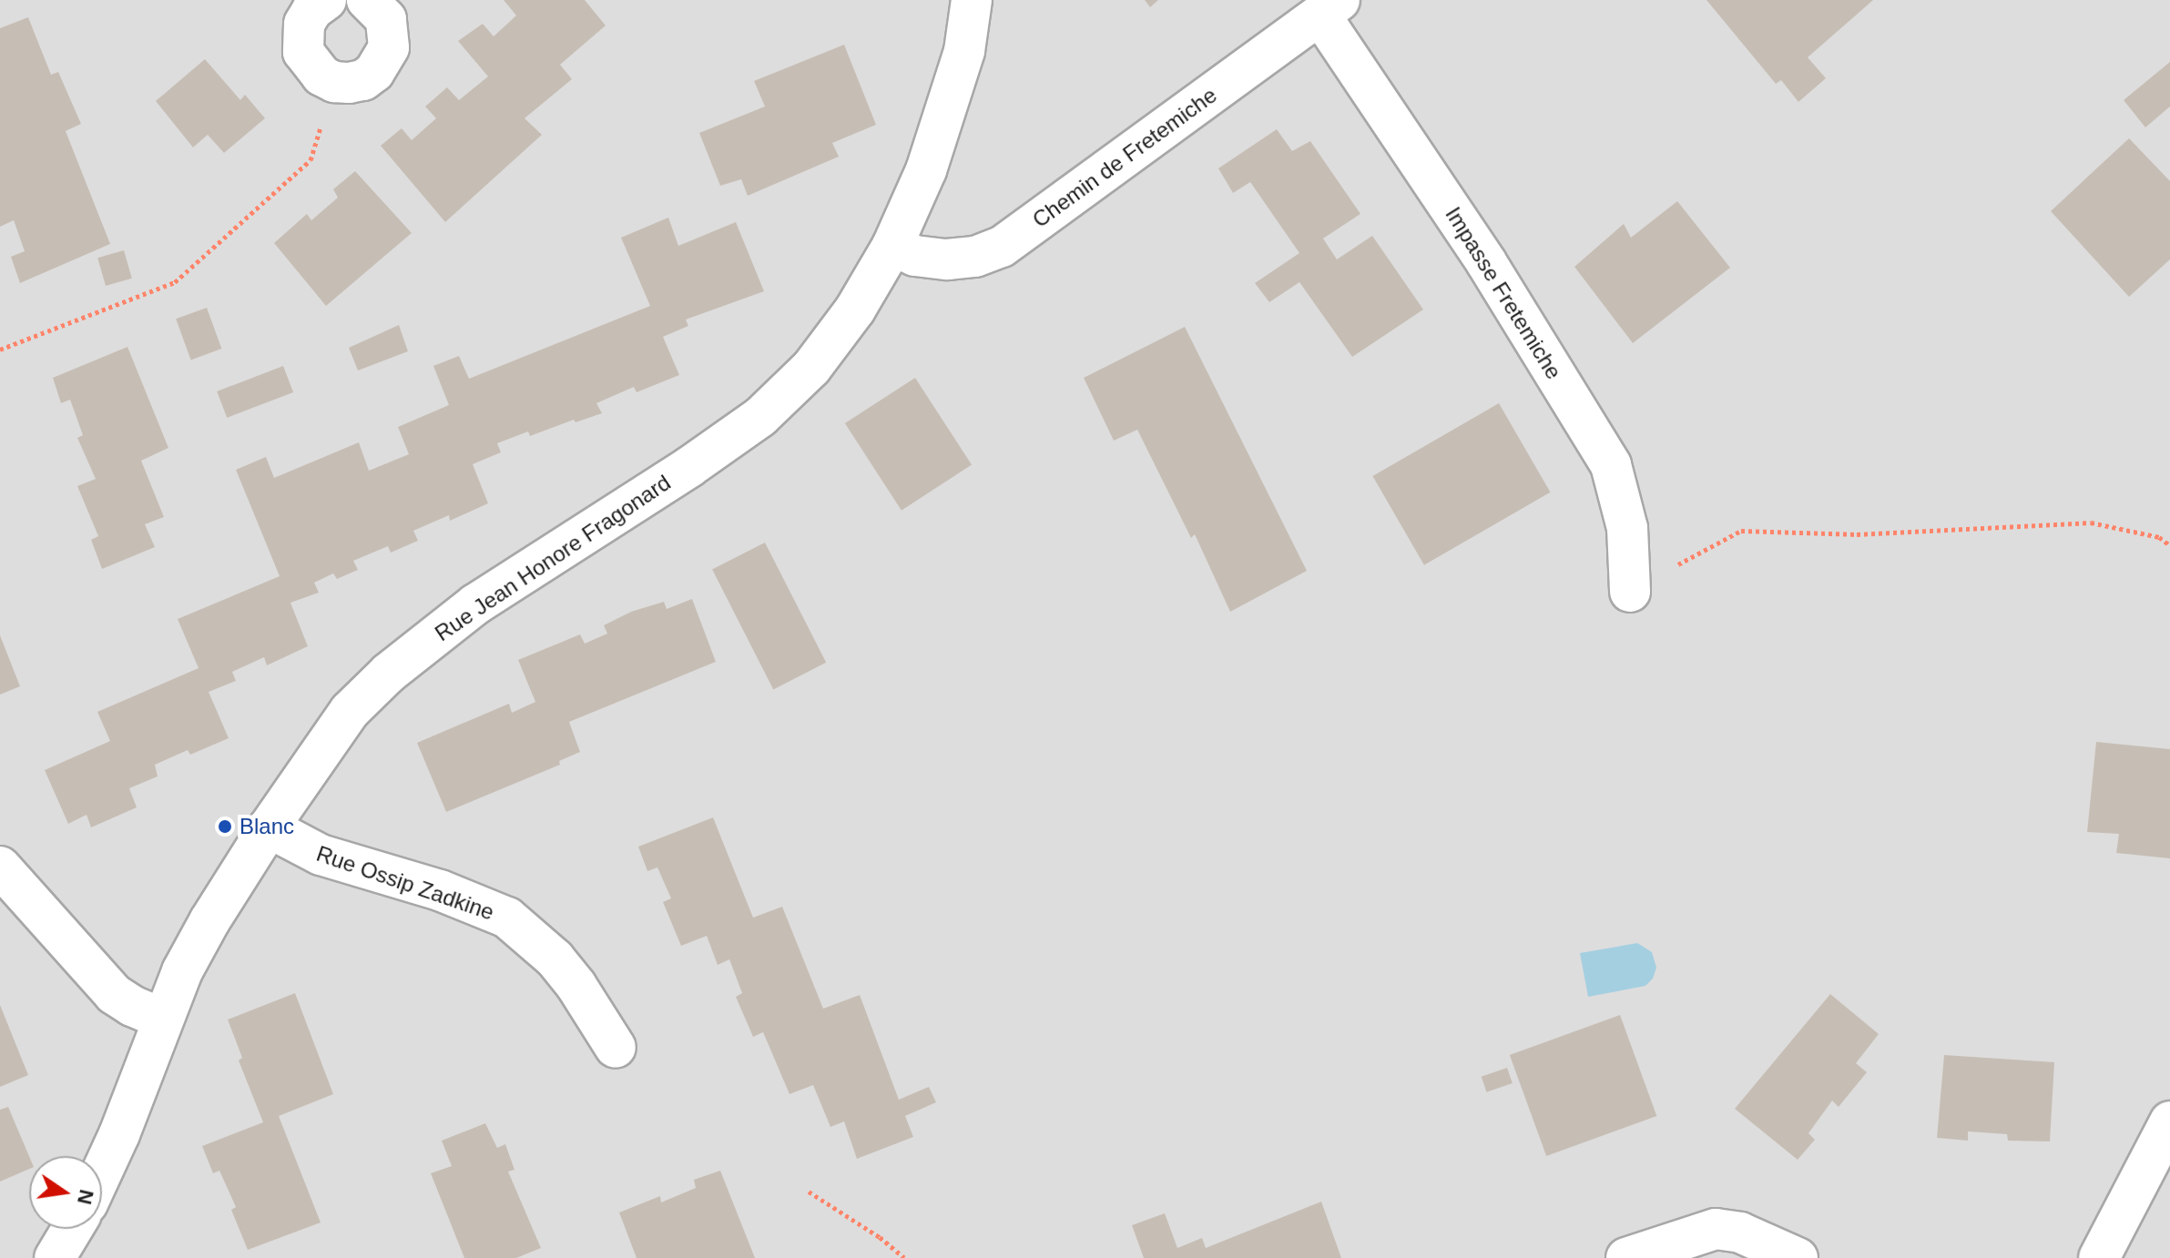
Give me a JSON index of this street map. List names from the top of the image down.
{
  "streets": {
    "street": [
      "Chemin de Fretemiche",
      "Impasse Fretemiche",
      "Rue Jean Honore Fragonard",
      "Rue Ossip Zadkine"
    ]
  },
  "crossings": [
    ["Chemin de Fretemiche", "Impasse Fretemiche"],
    ["Chemin de Fretemiche", "Rue Jean Honore Fragonard"],
    ["Rue Jean Honore Fragonard", "Rue Ossip Zadkine"]
  ],
  "places": ["Blanc"],
  "north": "right"
}
